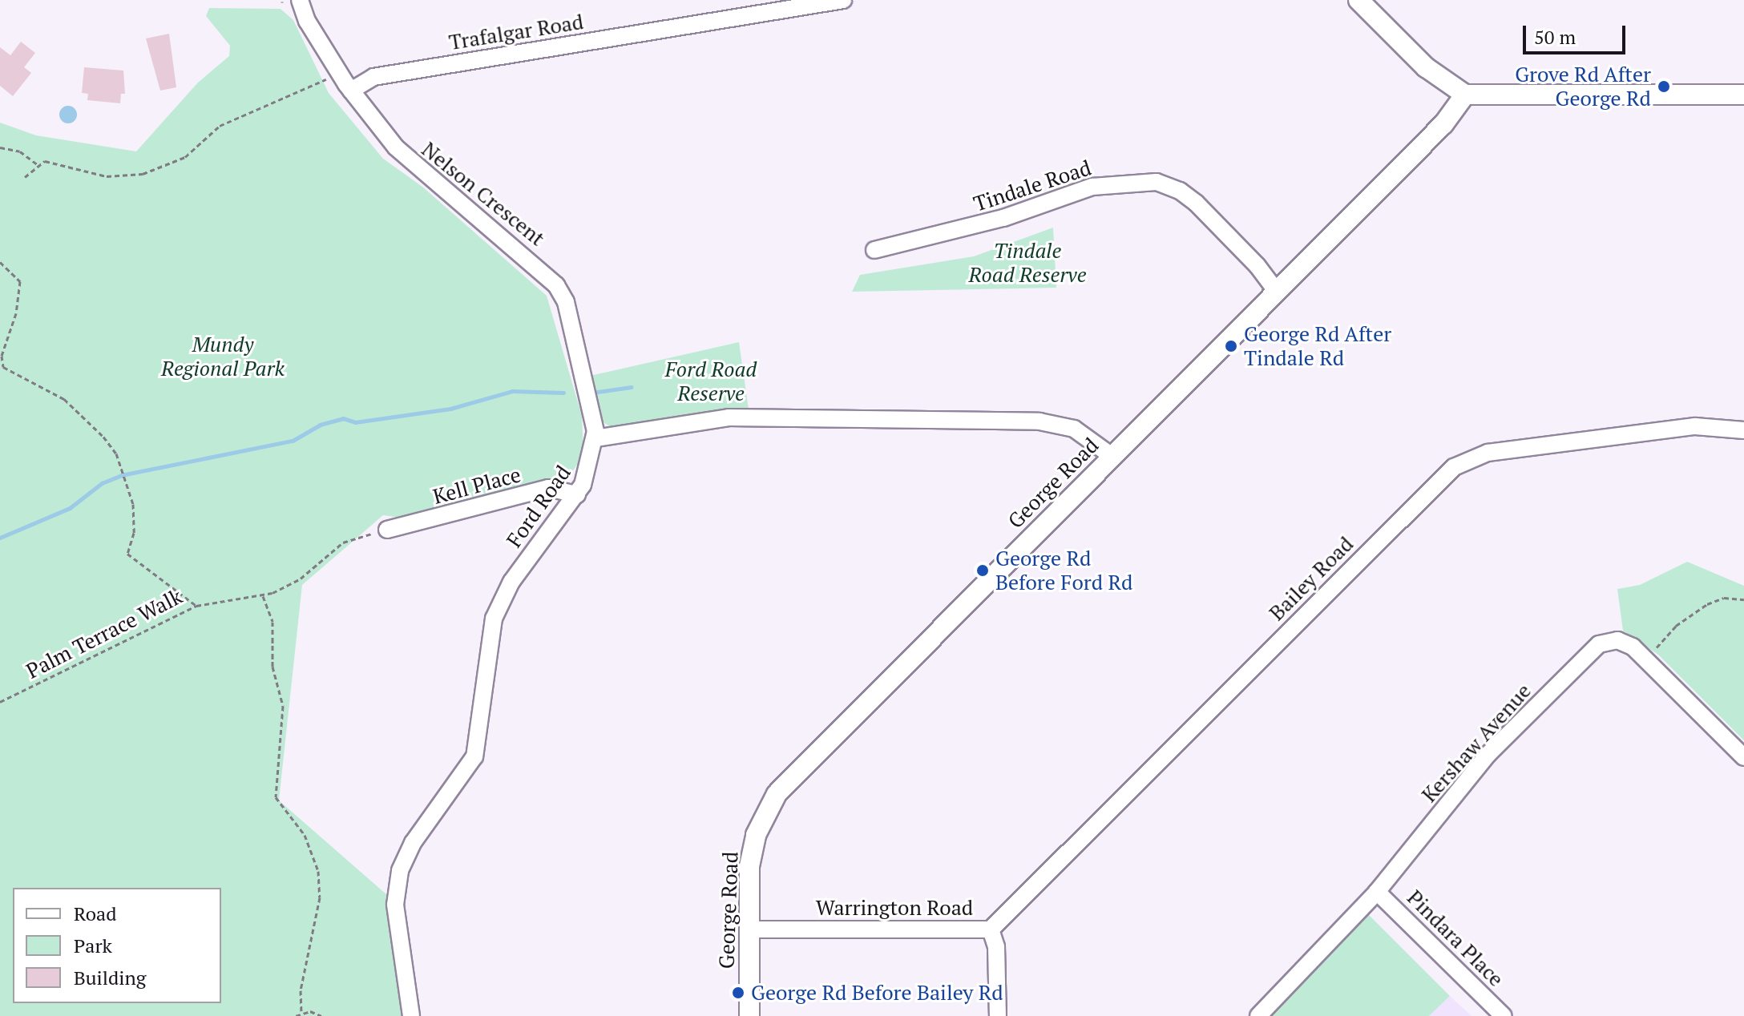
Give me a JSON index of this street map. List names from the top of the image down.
{
  "streets": {
    "street": [
      "Trafalgar Road",
      "Tindale Road",
      "Nelson Crescent",
      "George Road",
      "Kell Place",
      "Ford Road",
      "Bailey Road",
      "Kershaw Avenue",
      "Warrington Road",
      "Pindara Place"
    ],
    "path": ["Palm Terrace Walk"]
  },
  "crossings": [
    ["Trafalgar Road", "Nelson Crescent"],
    ["Tindale Road", "George Road"],
    ["Nelson Crescent", "Ford Road"],
    ["George Road", "Warrington Road"],
    ["Kell Place", "Ford Road"],
    ["Bailey Road", "Warrington Road"],
    ["Kershaw Avenue", "Pindara Place"]
  ],
  "parks": ["Tindale Road Reserve", "Mundy Regional Park", "Ford Road Reserve"],
  "places": [
    "Grove Rd After George Rd",
    "George Rd After Tindale Rd",
    "George Rd Before Ford Rd",
    "George Rd Before Bailey Rd"
  ],
  "legend": ["Road", "Park", "Building"],
  "scale_bar": "50 m"
}
